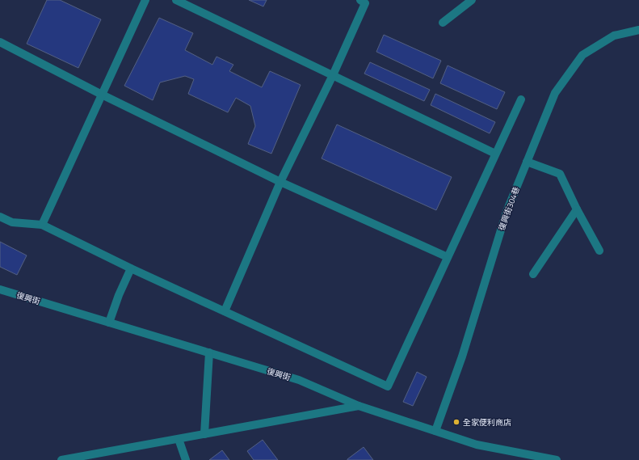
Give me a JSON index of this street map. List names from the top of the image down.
{
  "streets": {
    "street": ["復興街304巷", "復興街"]
  },
  "crossings": [
    ["復興街304巷", "復興街"]
  ],
  "places": ["全家便利商店"]
}
